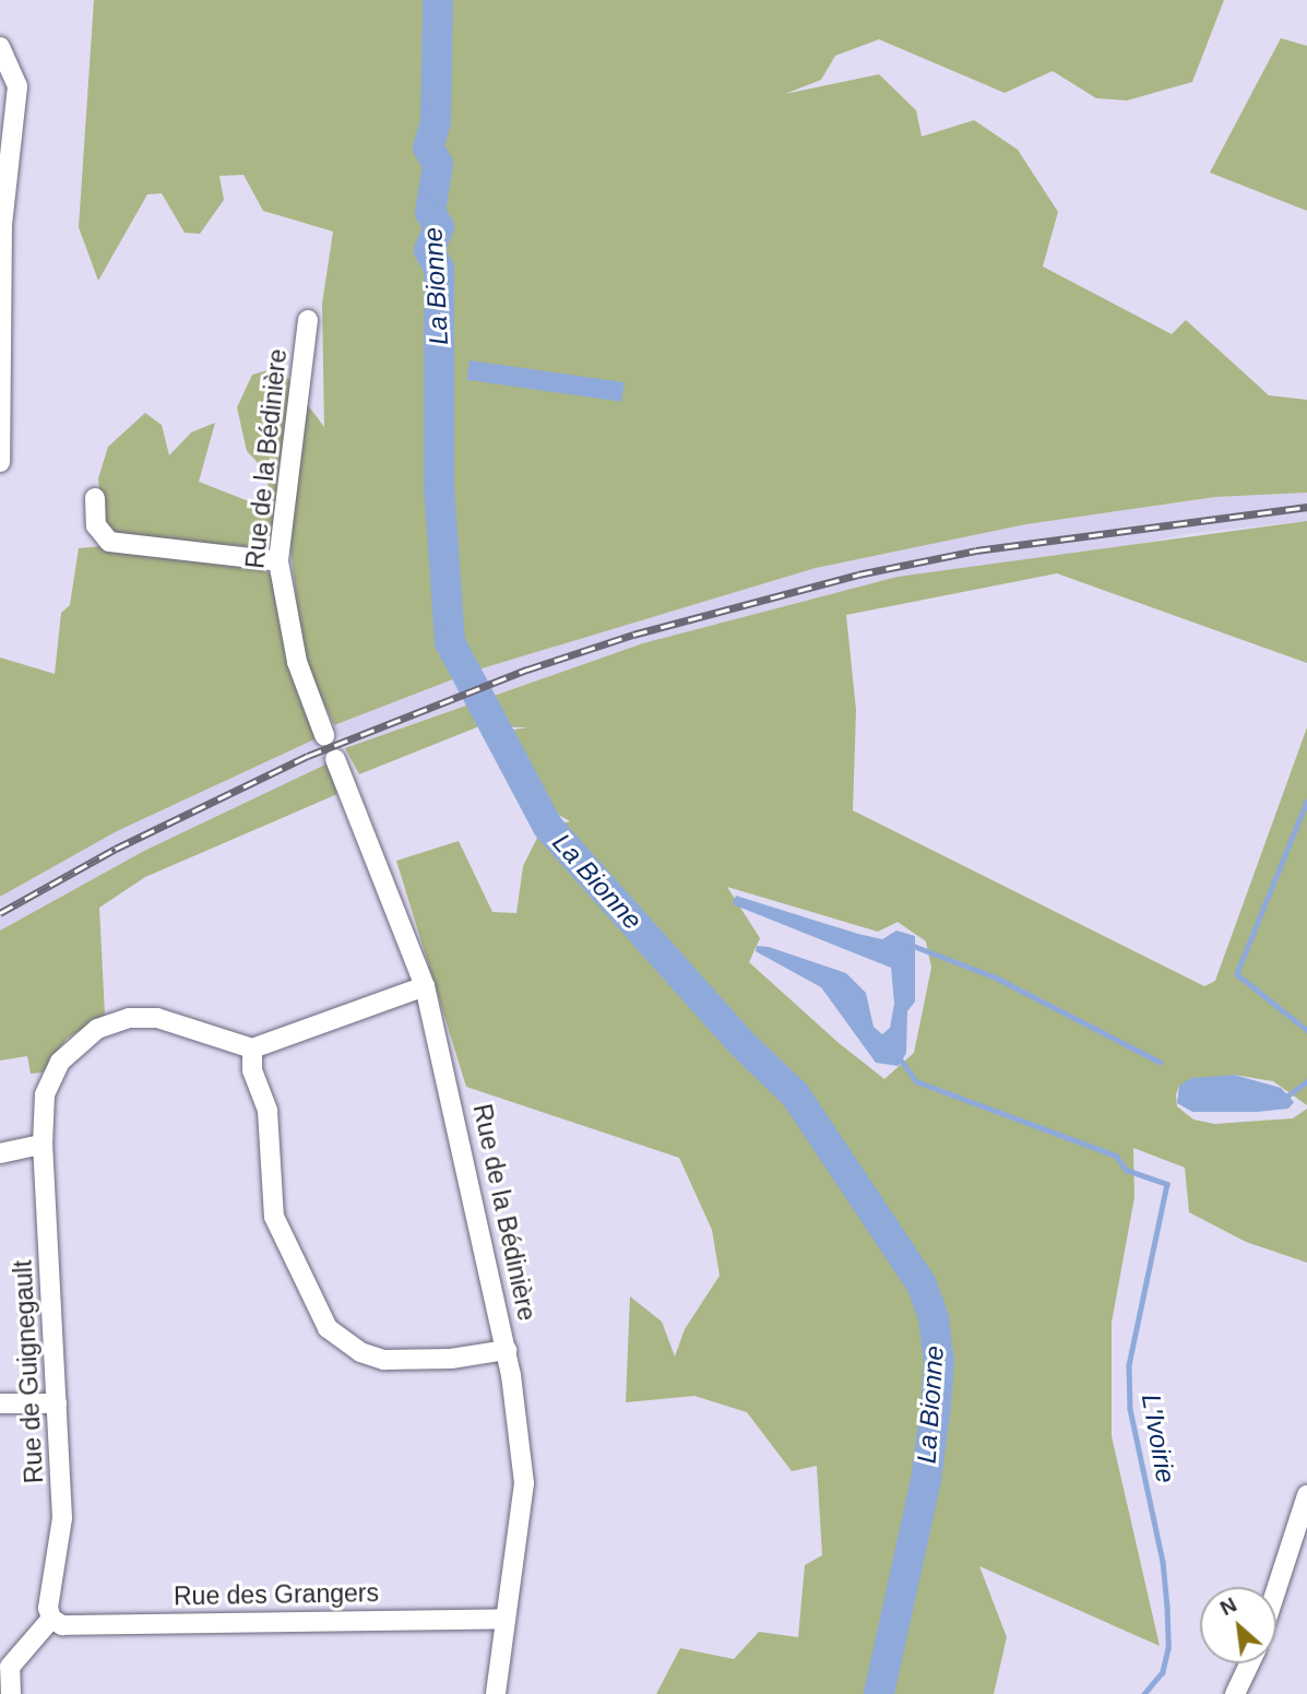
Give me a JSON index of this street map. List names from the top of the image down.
{
  "streets": {
    "street": ["Rue de la Bédinière", "Rue de Guignegault", "Rue des Grangers"]
  },
  "crossings": [
    ["Rue de la Bédinière", "Rue des Grangers"],
    ["Rue de Guignegault", "Rue des Grangers"]
  ],
  "water": ["La Bionne", "L'Ivoirie"],
  "north": "top left"
}
